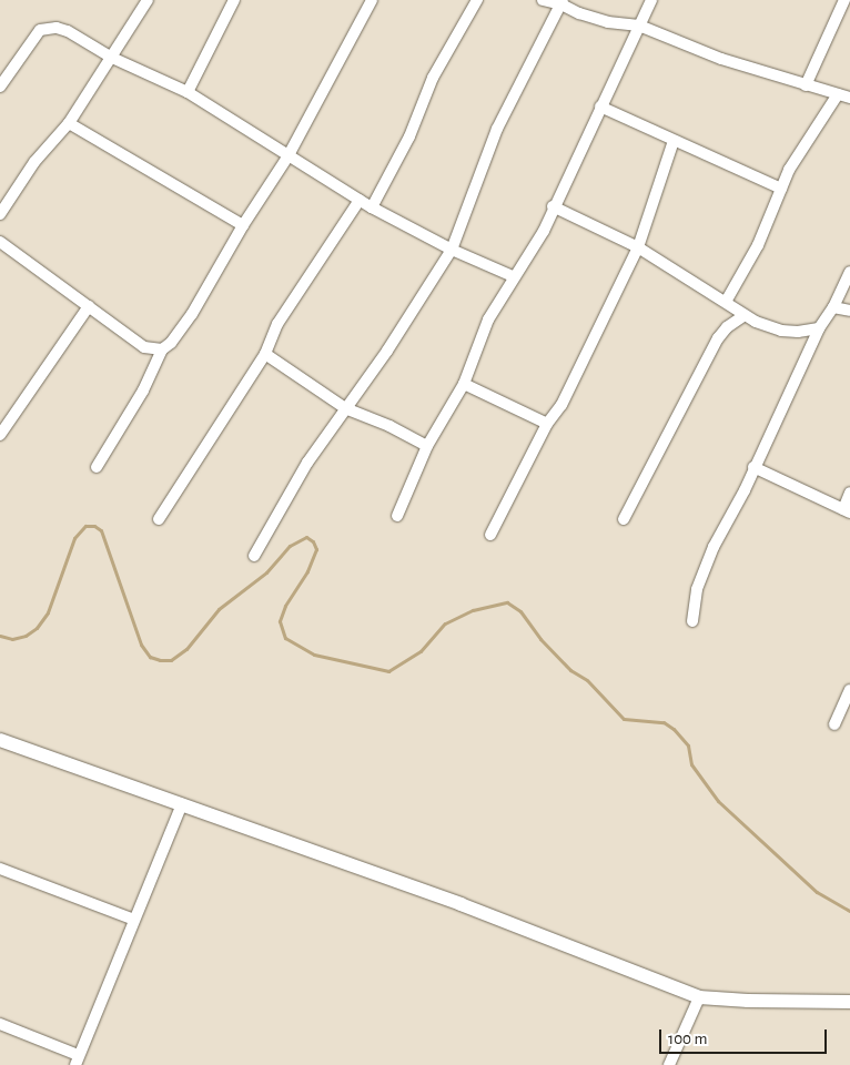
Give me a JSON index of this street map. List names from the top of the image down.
{
  "scale_bar": "100 m"
}
